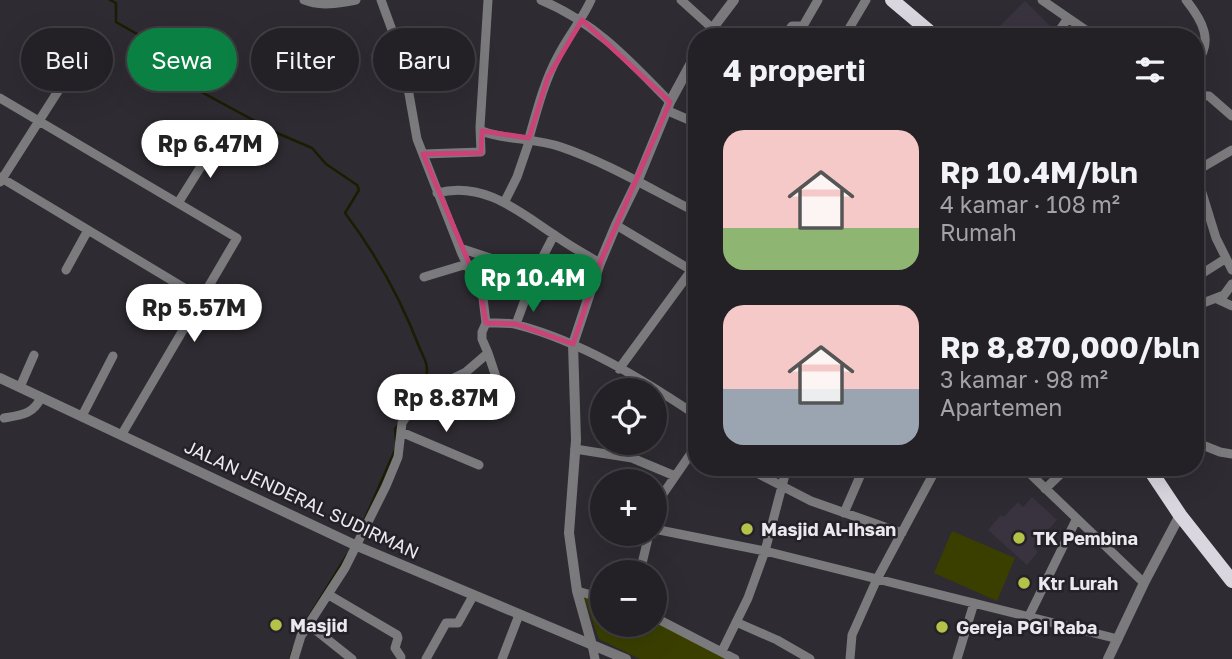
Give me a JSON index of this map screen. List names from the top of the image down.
{
  "streets": {
    "street": ["JALAN JENDERAL SUDIRMAN"]
  },
  "places": [
    "Masjid Al-Ihsan",
    "TK Pembina",
    "Ktr Lurah",
    "Masjid",
    "Gereja PGI Raba"
  ],
  "page": {
    "chip": [
      "Beli",
      "Sewa",
      "Filter",
      "Baru"
    ],
    "heading": "4 properti",
    "list": [
      {
        "name": "Rp 10.4M/bln",
        "note": "4 kamar · 108 m² · Rumah"
      },
      {
        "name": "Rp 8,870,000/bln",
        "note": "3 kamar · 98 m² · Apartemen"
      }
    ],
    "price": [
      "Rp 6.47M",
      "Rp 10.4M",
      "Rp 5.57M",
      "Rp 8.87M"
    ],
    "map_buttons": ["+", "−"]
  }
}
